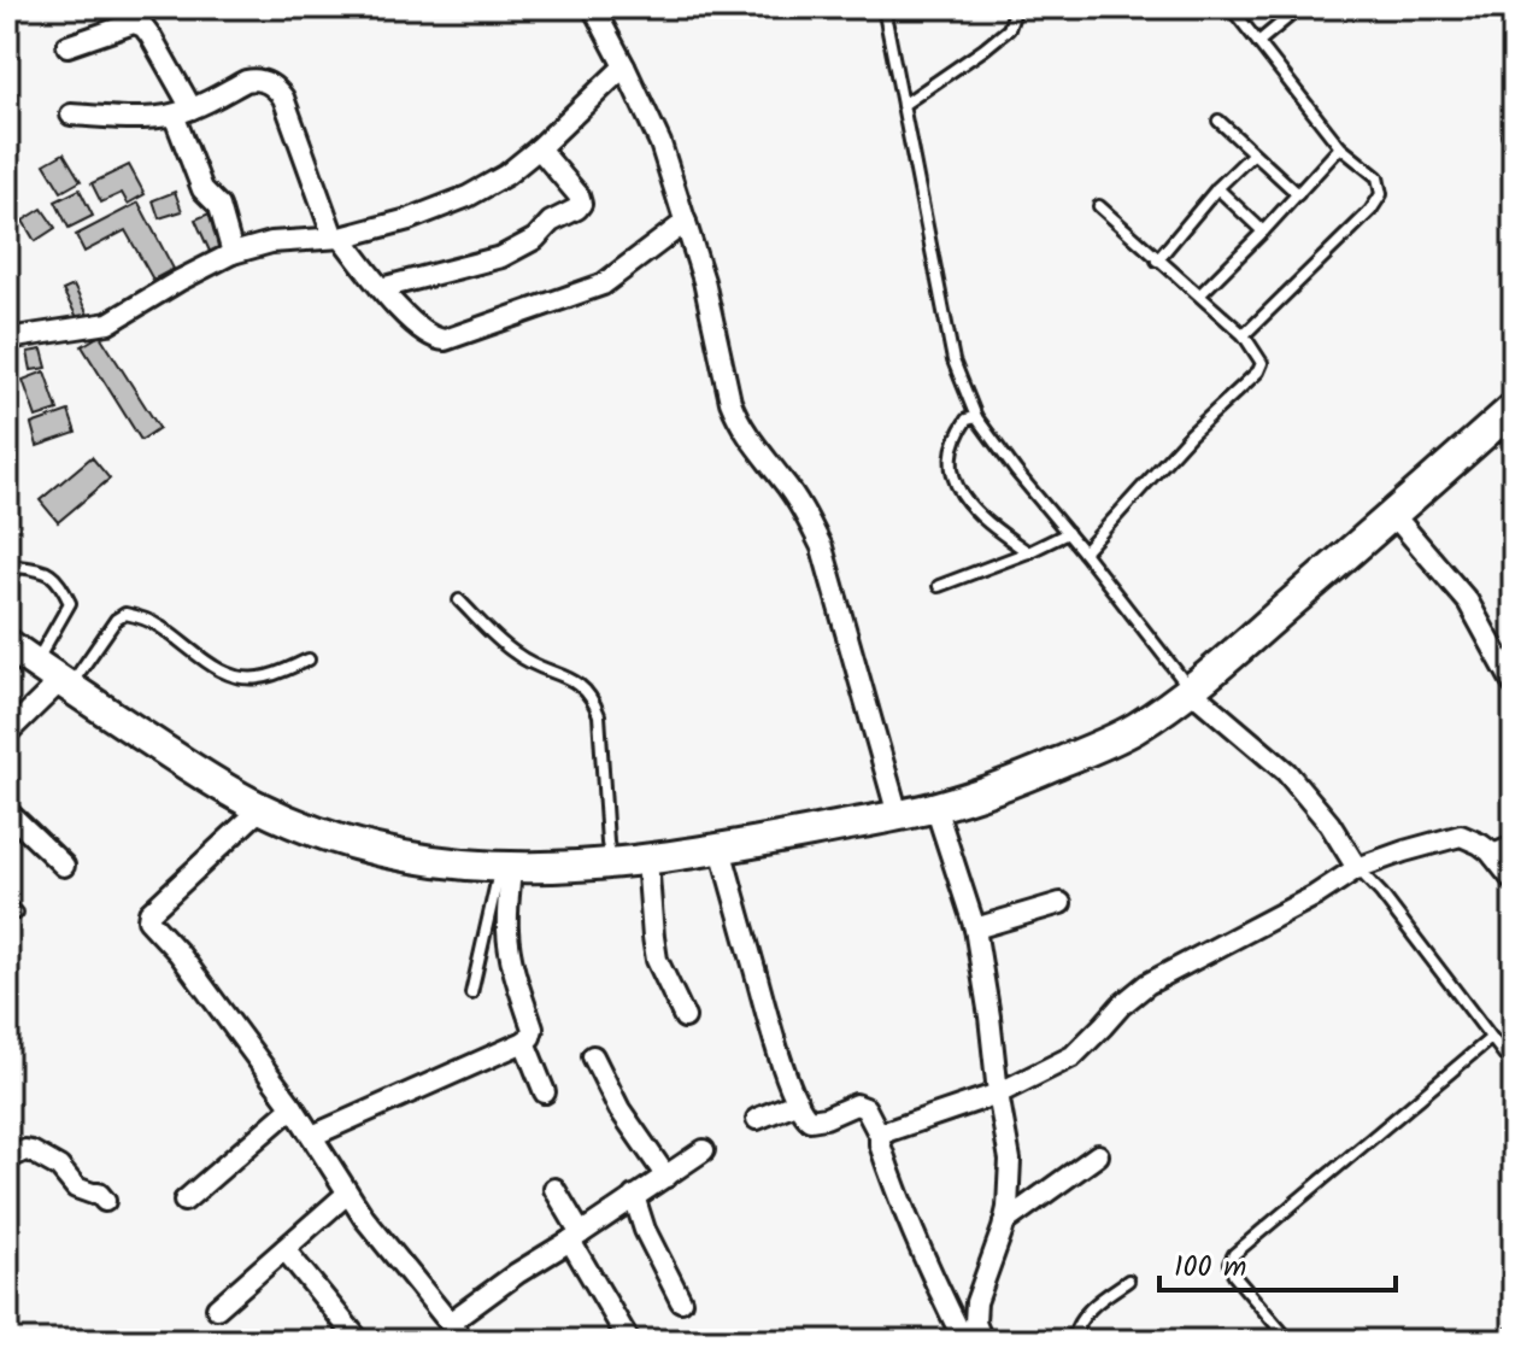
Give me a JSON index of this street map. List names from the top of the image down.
{
  "scale_bar": "100 m"
}
